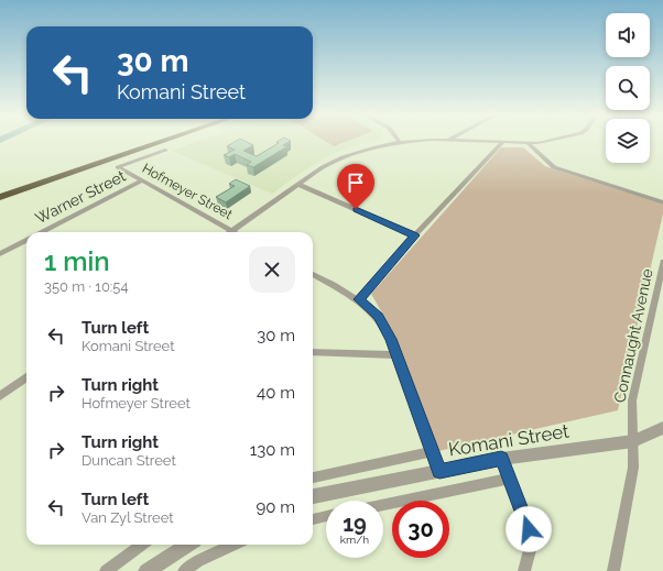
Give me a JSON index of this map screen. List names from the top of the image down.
{
  "streets": {
    "street": [
      "Hofmeyer Street",
      "Warner Street",
      "Connaught Avenue",
      "Komani Street"
    ]
  },
  "crossings": [
    ["Hofmeyer Street", "Warner Street"],
    ["Connaught Avenue", "Komani Street"]
  ],
  "page": {
    "turn": ["30 m", "Komani Street"],
    "heading": ["1 min", "350 m · 10:54"],
    "list": [
      {
        "name": "Turn left",
        "note": "Komani Street",
        "value": "30 m"
      },
      {
        "name": "Turn right",
        "note": "Hofmeyer Street",
        "value": "40 m"
      },
      {
        "name": "Turn right",
        "note": "Duncan Street",
        "value": "130 m"
      },
      {
        "name": "Turn left",
        "note": "Van Zyl Street",
        "value": "90 m"
      }
    ],
    "speed": "19 km/h",
    "limit": "30"
  }
}
